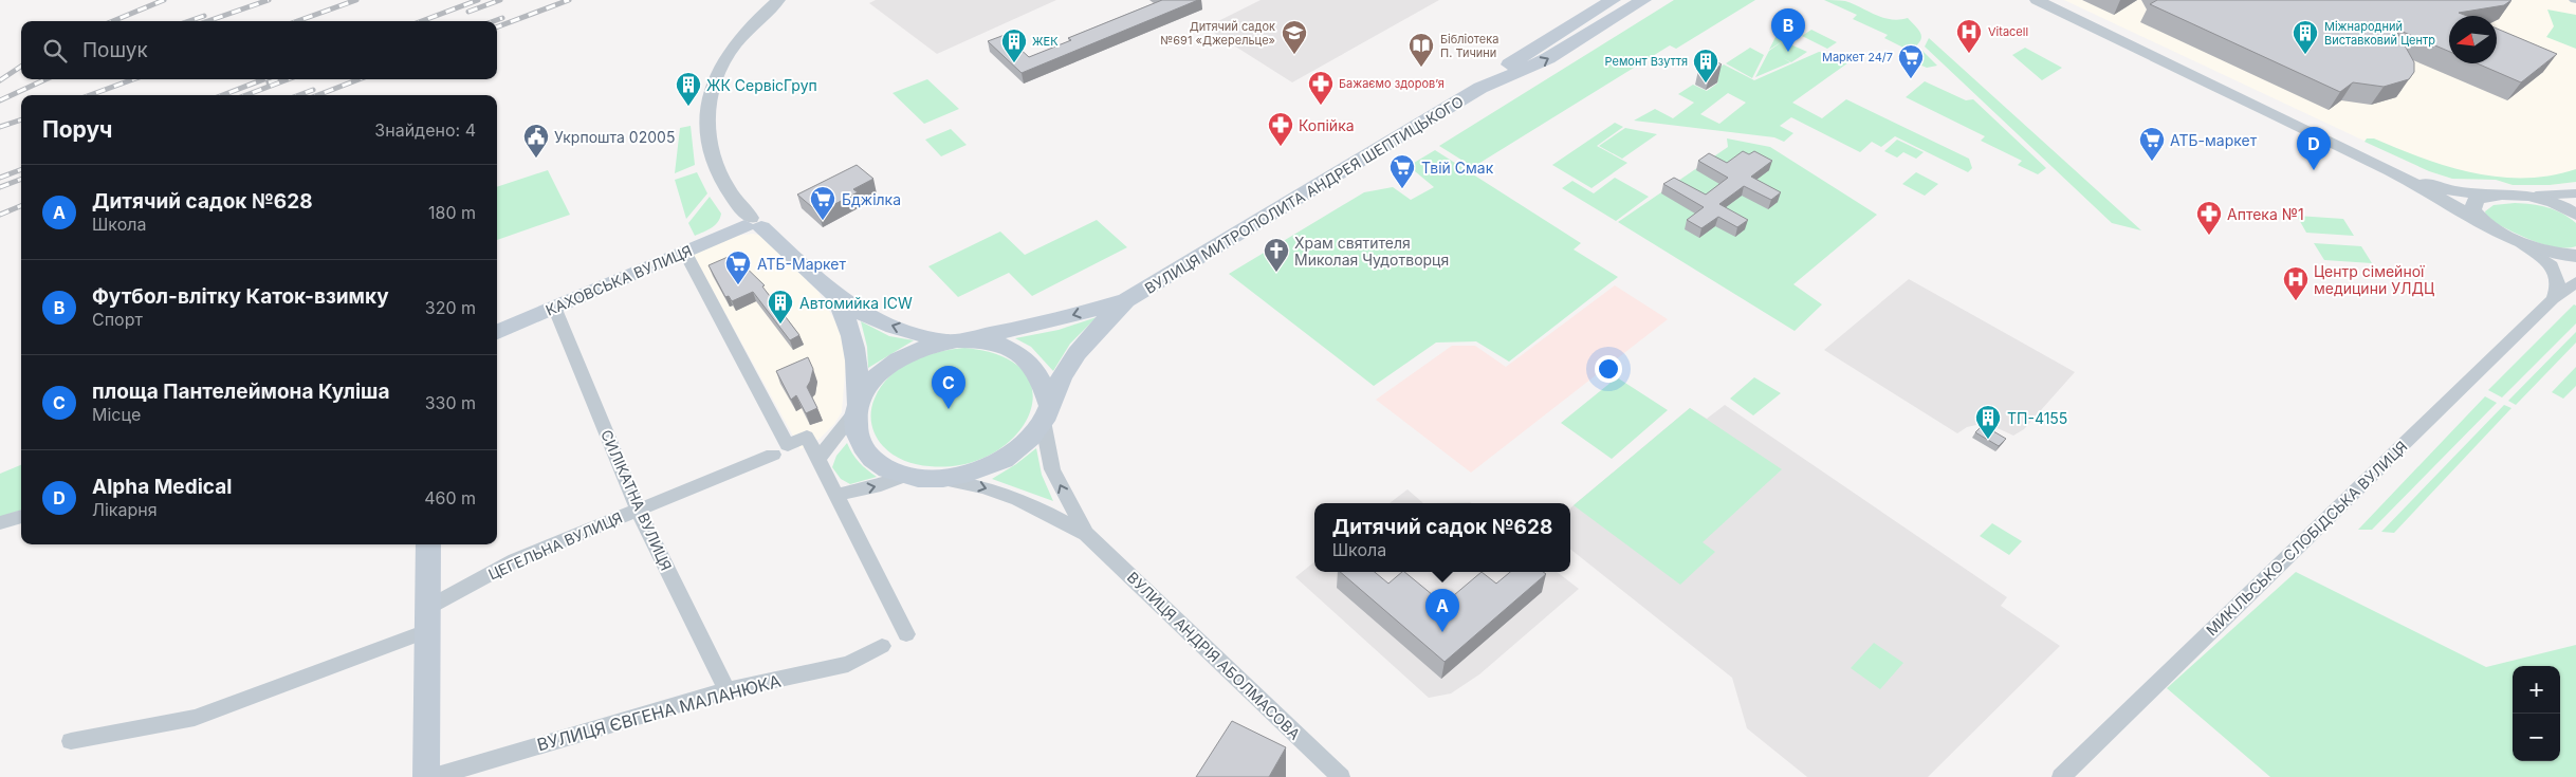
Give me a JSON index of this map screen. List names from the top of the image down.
{
  "streets": {
    "main road": ["ВУЛИЦЯ МИТРОПОЛИТА АНДРЕЯ ШЕПТИЦЬКОГО", "КАХОВСЬКА ВУЛИЦЯ"],
    "street": [
      "СИЛІКАТНА ВУЛИЦЯ",
      "МИКІЛЬСЬКО-СЛОБІДСЬКА ВУЛИЦЯ",
      "ЦЕГЕЛЬНА ВУЛИЦЯ",
      "ВУЛИЦЯ АНДРІЯ АБОЛМАСОВА",
      "ВУЛИЦЯ ЄВГЕНА МАЛАНЮКА"
    ]
  },
  "crossings": [
    ["ВУЛИЦЯ МИТРОПОЛИТА АНДРЕЯ ШЕПТИЦЬКОГО", "ВУЛИЦЯ АНДРІЯ АБОЛМАСОВА"],
    ["КАХОВСЬКА ВУЛИЦЯ", "СИЛІКАТНА ВУЛИЦЯ"],
    ["СИЛІКАТНА ВУЛИЦЯ", "ЦЕГЕЛЬНА ВУЛИЦЯ"],
    ["СИЛІКАТНА ВУЛИЦЯ", "ВУЛИЦЯ ЄВГЕНА МАЛАНЮКА"]
  ],
  "places": {
    "hospital": ["Vitacell", "Центр сімейної медицини УЛДЦ"],
    "school or university": ["Дитячий садок №691 «Джерельце»"],
    "building": [
      "Міжнародний Виставковий Центр",
      "ЖЕК",
      "Ремонт Взуття",
      "ЖК СервісГруп",
      "Автомийка ICW",
      "ТП-4155"
    ],
    "library": ["Бібліотека П. Тичини"],
    "supermarket": [
      "Маркет 24/7",
      "АТБ-маркет",
      "Твій Смак",
      "Бджілка",
      "АТБ-Маркет"
    ],
    "pharmacy": ["Бажаємо здоровʼя", "Копійка", "Аптека №1"],
    "public building": ["Укрпошта 02005"],
    "church": ["Храм святителя Миколая Чудотворця"]
  },
  "north": "left",
  "page": {
    "pins": [
      "B",
      "D",
      "C",
      "A"
    ],
    "search": "Пошук",
    "heading": ["Поруч", "Знайдено: 4"],
    "list": [
      {
        "mark": "A",
        "name": "Дитячий садок №628",
        "note": "Школа",
        "value": "180 m"
      },
      {
        "mark": "B",
        "name": "Футбол-влітку Каток-взимку",
        "note": "Спорт",
        "value": "320 m"
      },
      {
        "mark": "C",
        "name": "площа Пантелеймона Куліша",
        "note": "Місце",
        "value": "330 m"
      },
      {
        "mark": "D",
        "name": "Alpha Medical",
        "note": "Лікарня",
        "value": "460 m"
      }
    ],
    "popup": ["Дитячий садок №628", "Школа"],
    "map_buttons": ["+", "−"]
  }
}
